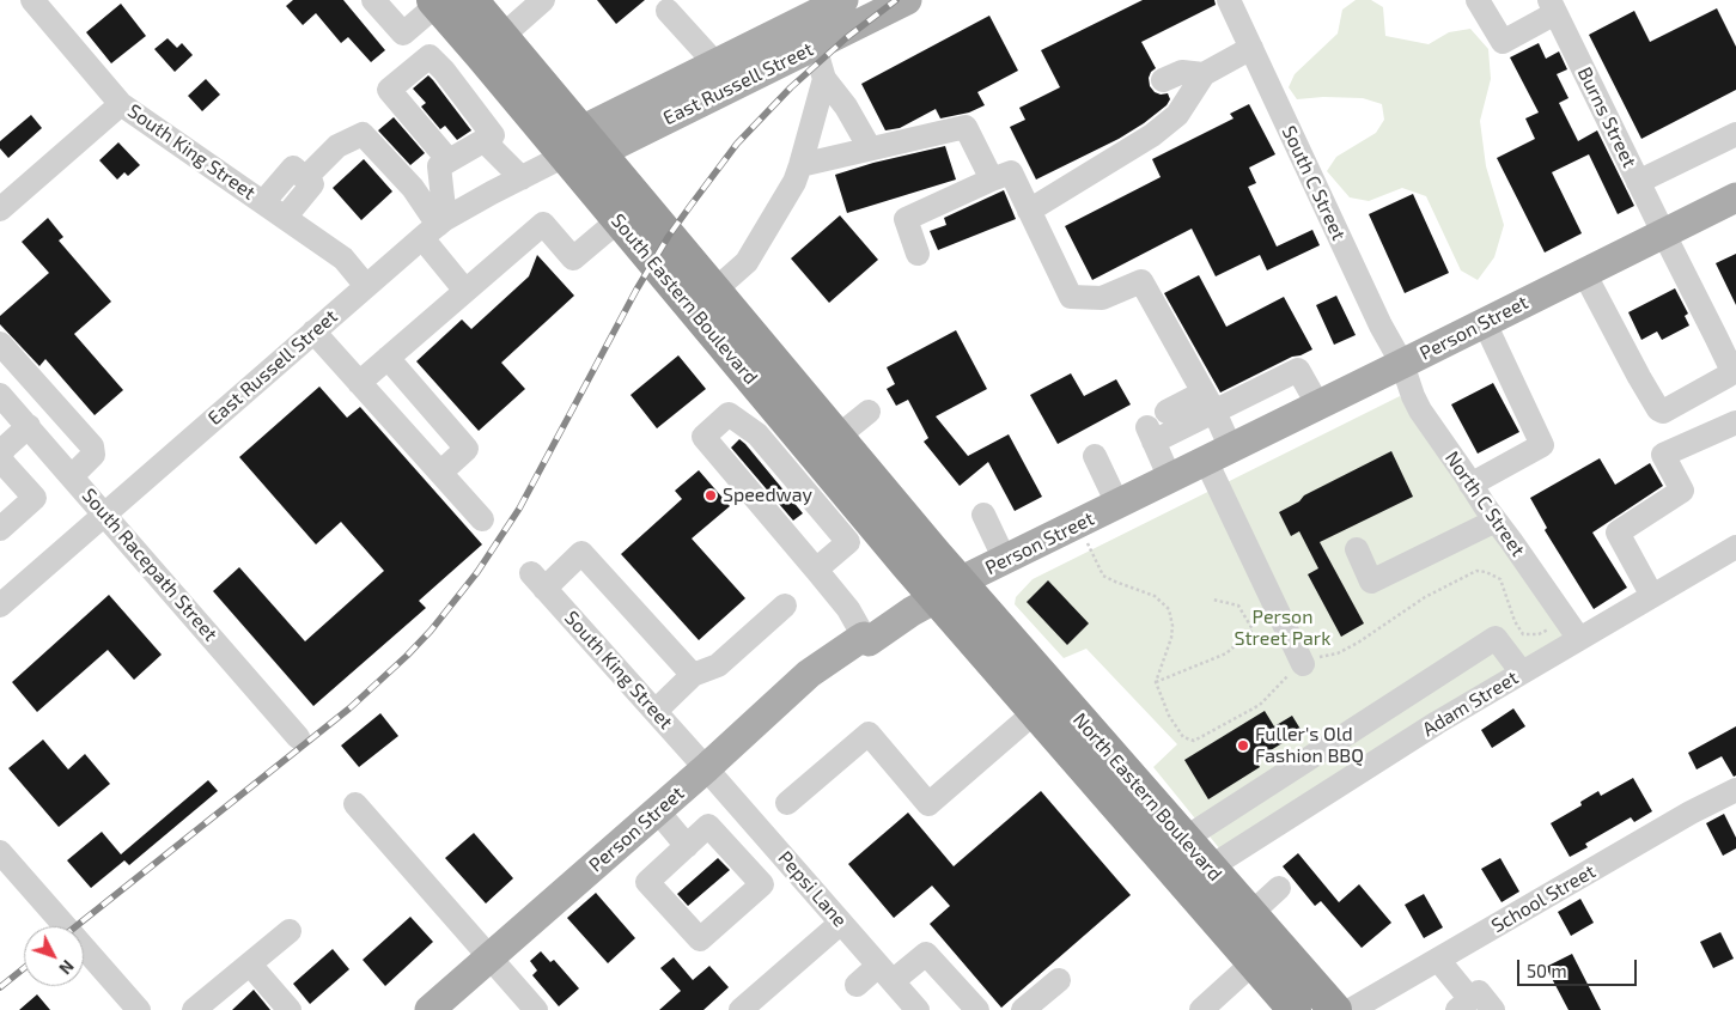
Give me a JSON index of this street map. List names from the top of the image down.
{
  "streets": {
    "highway": ["South Eastern Boulevard", "North Eastern Boulevard"],
    "main road": ["East Russell Street", "Person Street"],
    "street": [
      "Burns Street",
      "South King Street",
      "South C Street",
      "North C Street",
      "South Racepath Street",
      "Adam Street",
      "Pepsi Lane",
      "School Street"
    ]
  },
  "crossings": [
    ["East Russell Street", "South King Street"],
    ["East Russell Street", "South Eastern Boulevard"],
    ["East Russell Street", "South Racepath Street"],
    ["Burns Street", "Person Street"],
    ["South King Street", "Person Street"],
    ["South King Street", "Pepsi Lane"],
    ["South C Street", "Person Street"],
    ["South C Street", "North C Street"],
    ["South Eastern Boulevard", "Person Street"],
    ["South Eastern Boulevard", "North Eastern Boulevard"],
    ["Person Street", "North C Street"],
    ["Person Street", "North Eastern Boulevard"],
    ["Person Street", "Pepsi Lane"],
    ["North C Street", "Adam Street"],
    ["Adam Street", "North Eastern Boulevard"]
  ],
  "parks": ["Person Street Park"],
  "places": ["Speedway", "Fuller's Old Fashion BBQ"],
  "scale_bar": "50 m",
  "north": "bottom right"
}
